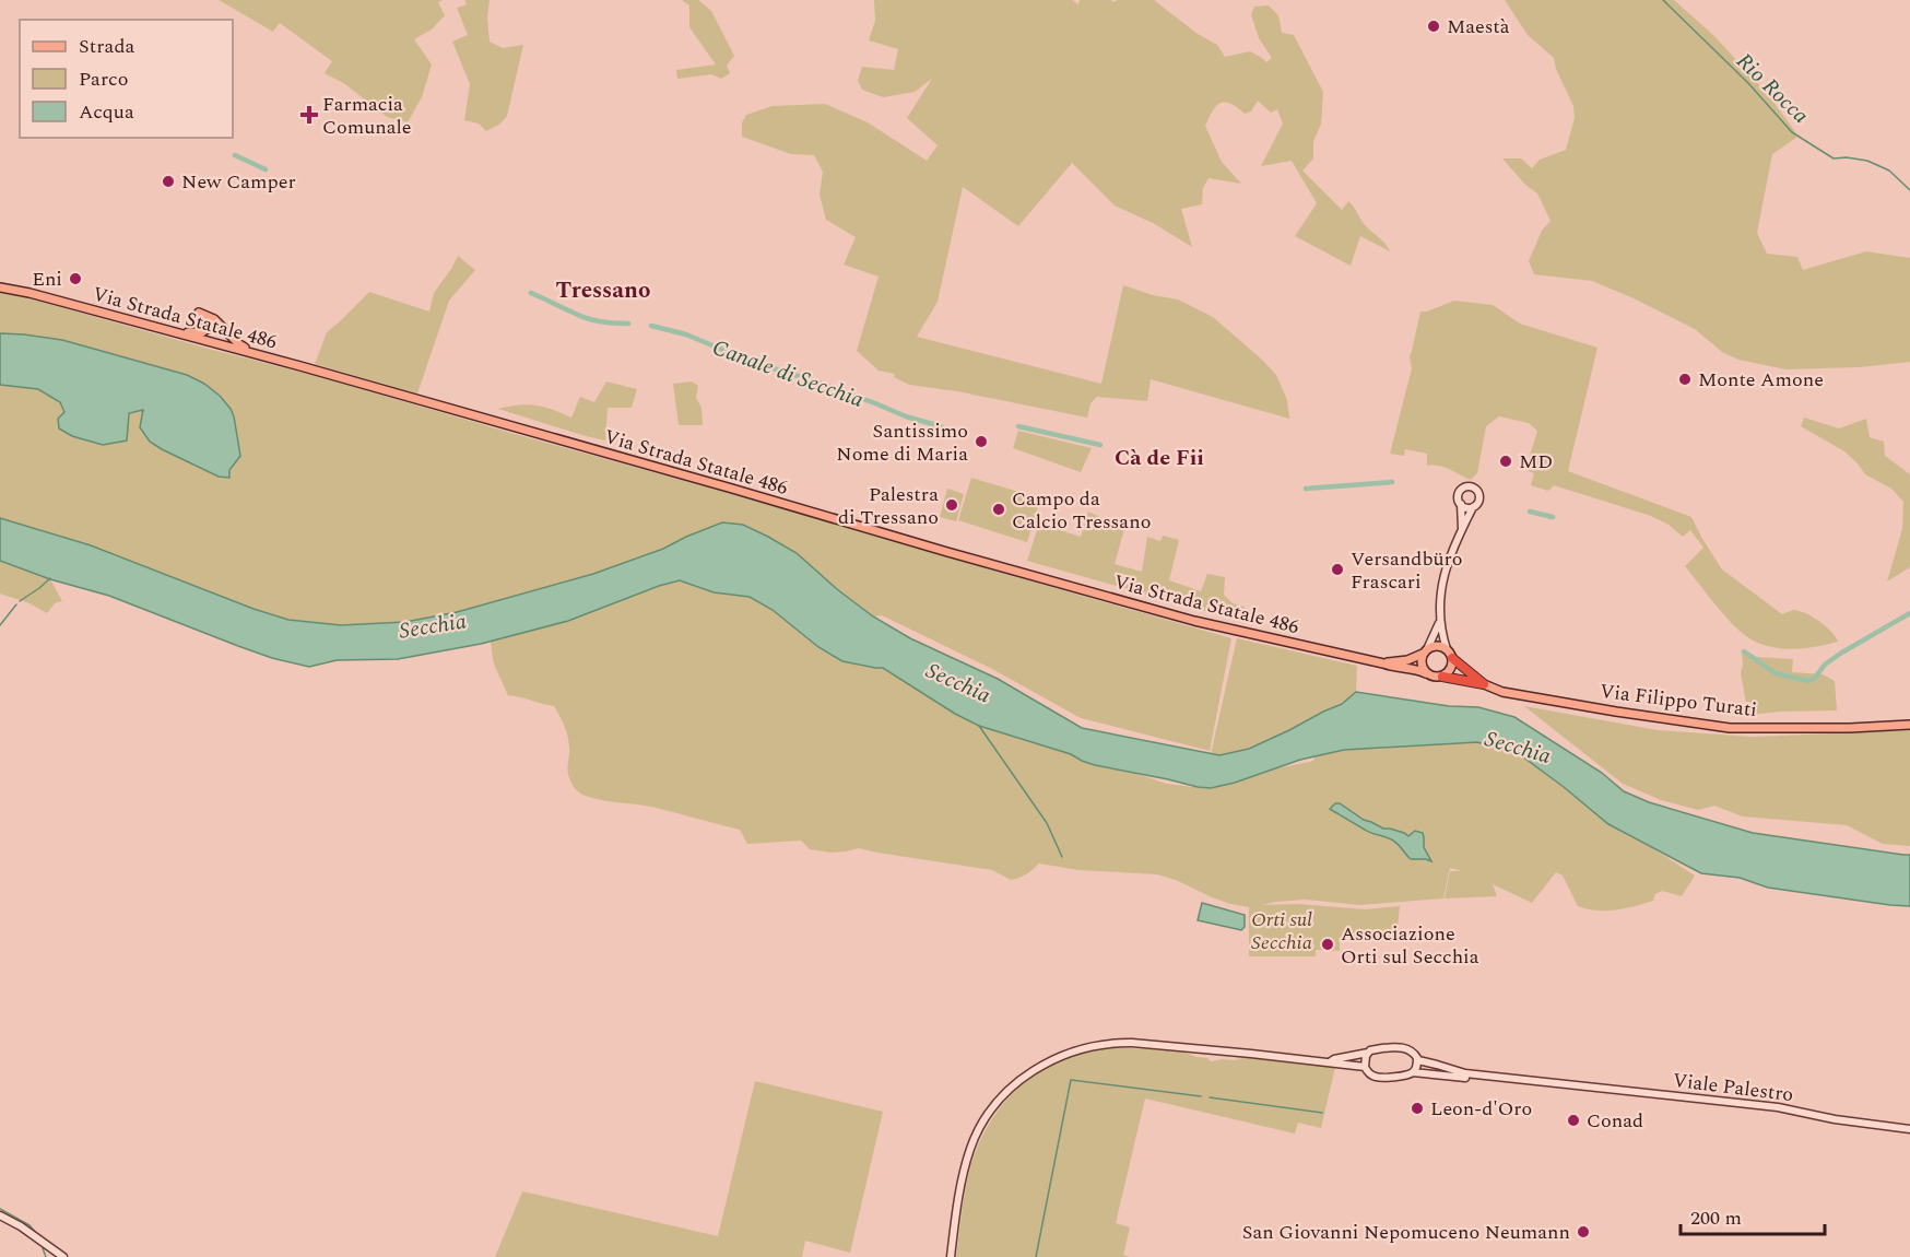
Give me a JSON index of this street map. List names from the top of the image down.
{
  "streets": {
    "main road": ["Via Strada Statale 486", "Via Filippo Turati", "Viale Palestro"]
  },
  "districts": ["Tressano", "Cà de Fii"],
  "water": ["Rio Rocca", "Canale di Secchia", "Secchia"],
  "parks": ["Orti sul Secchia"],
  "places": {
    "other": [
      "Maestà",
      "New Camper",
      "Eni",
      "Monte Amone",
      "Santissimo Nome di Maria",
      "MD",
      "Palestra di Tressano",
      "Campo da Calcio Tressano",
      "Versandbüro Frascari",
      "Associazione Orti sul Secchia",
      "Leon-d'Oro",
      "Conad",
      "San Giovanni Nepomuceno Neumann"
    ],
    "health": ["Farmacia Comunale"]
  },
  "legend": ["Strada", "Parco", "Acqua"],
  "scale_bar": "200 m"
}
